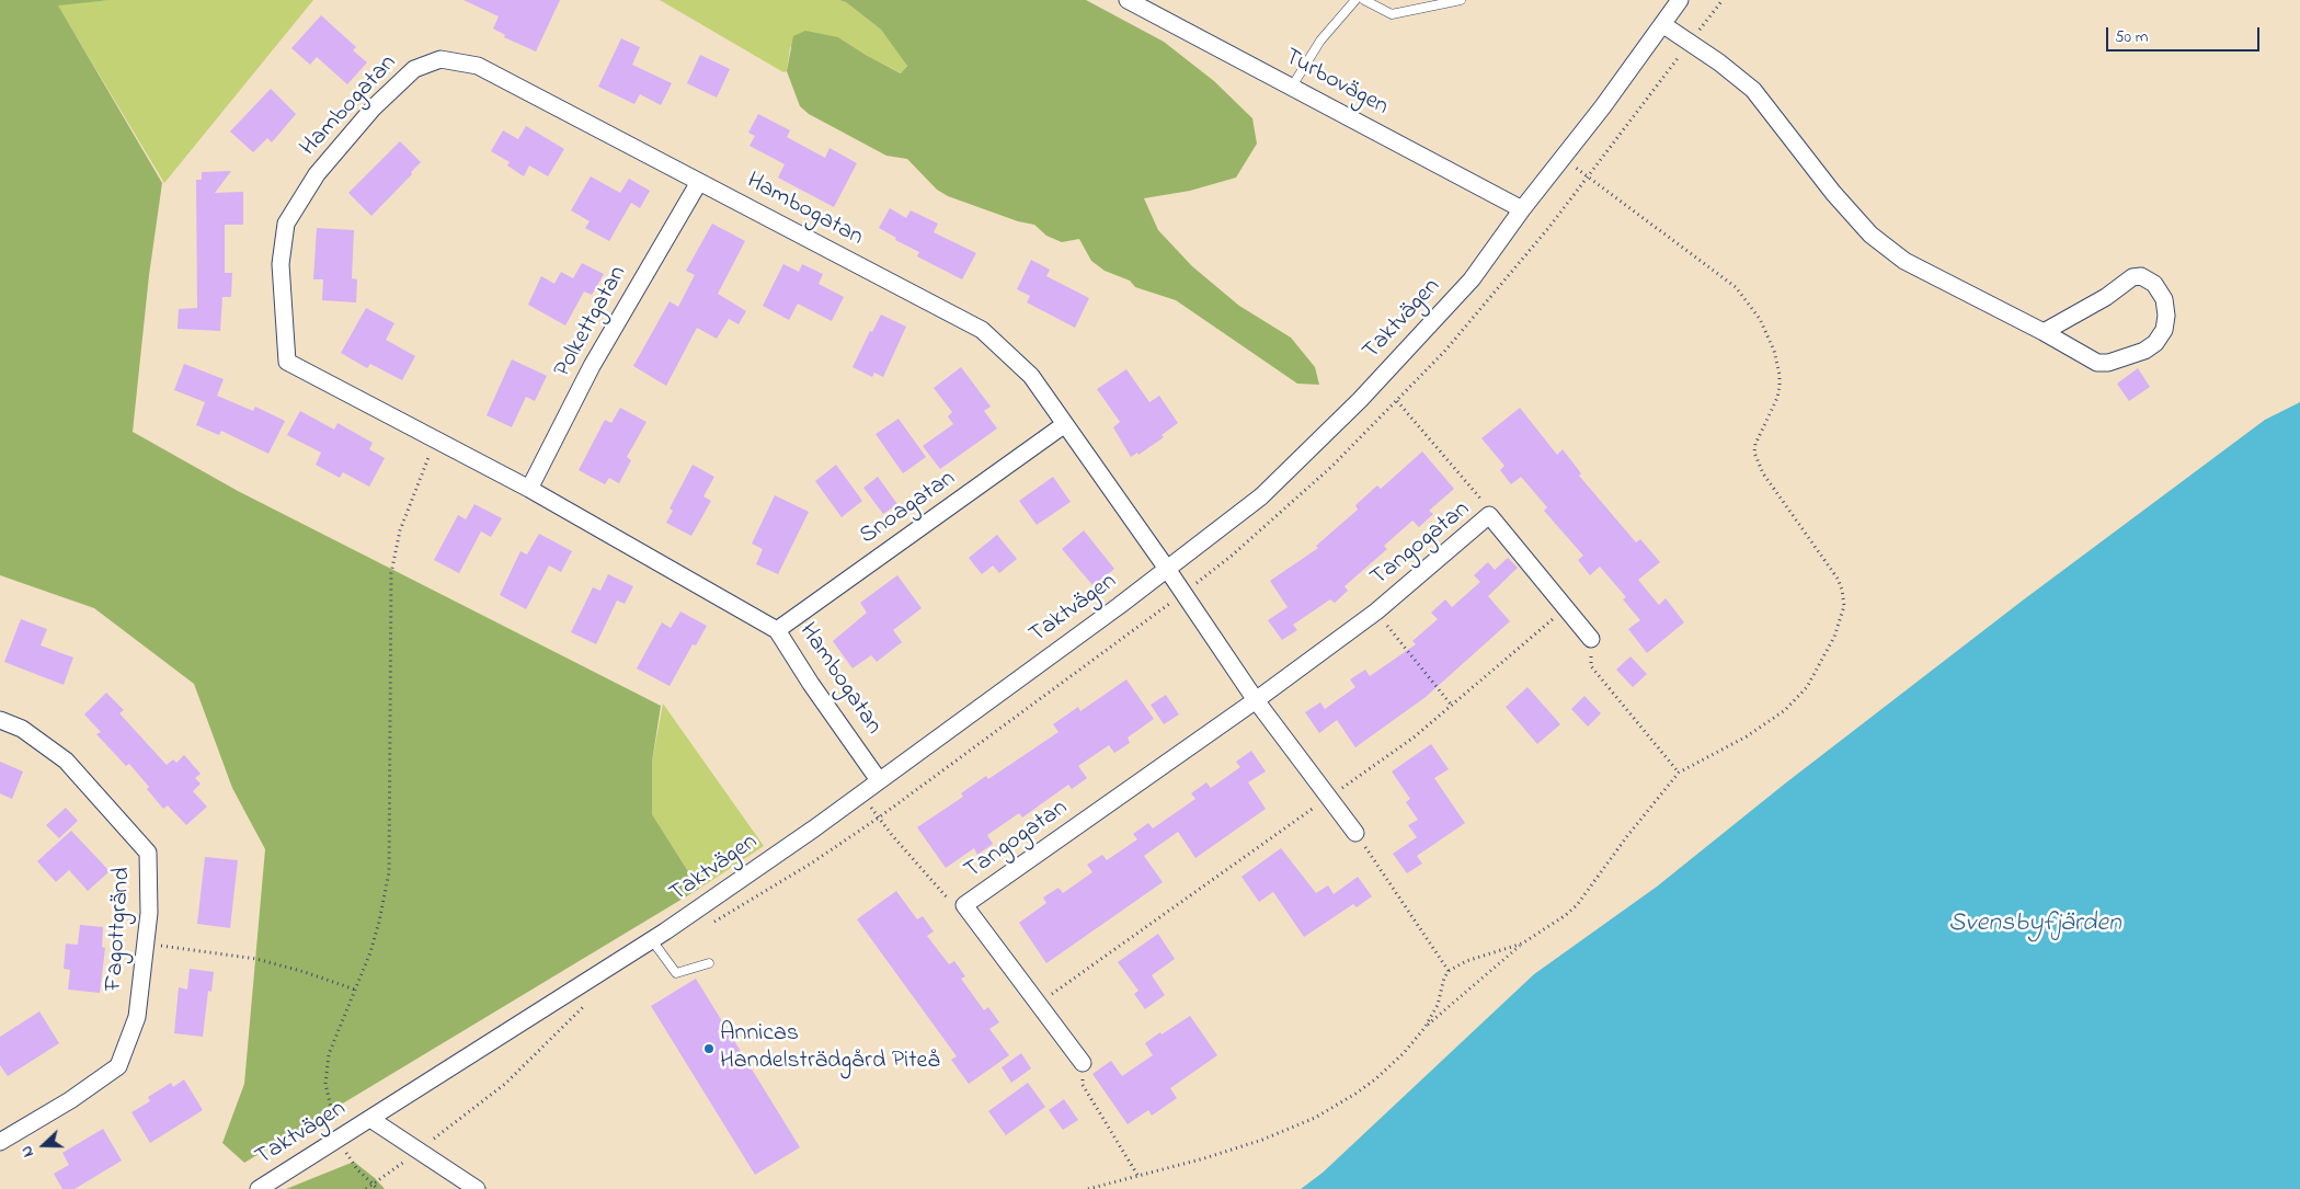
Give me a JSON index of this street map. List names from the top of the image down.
{
  "streets": {
    "street": [
      "Turbovägen",
      "Hambogatan",
      "Taktvägen",
      "Polkettgatan",
      "Snoagatan",
      "Tangogatan",
      "Fagottgränd"
    ]
  },
  "crossings": [
    ["Turbovägen", "Taktvägen"],
    ["Hambogatan", "Taktvägen"],
    ["Hambogatan", "Polkettgatan"],
    ["Hambogatan", "Snoagatan"]
  ],
  "water": ["Svensbyfjärden"],
  "places": ["Annicas Handelsträdgård Piteå"],
  "scale_bar": "50 m",
  "north": "left"
}
